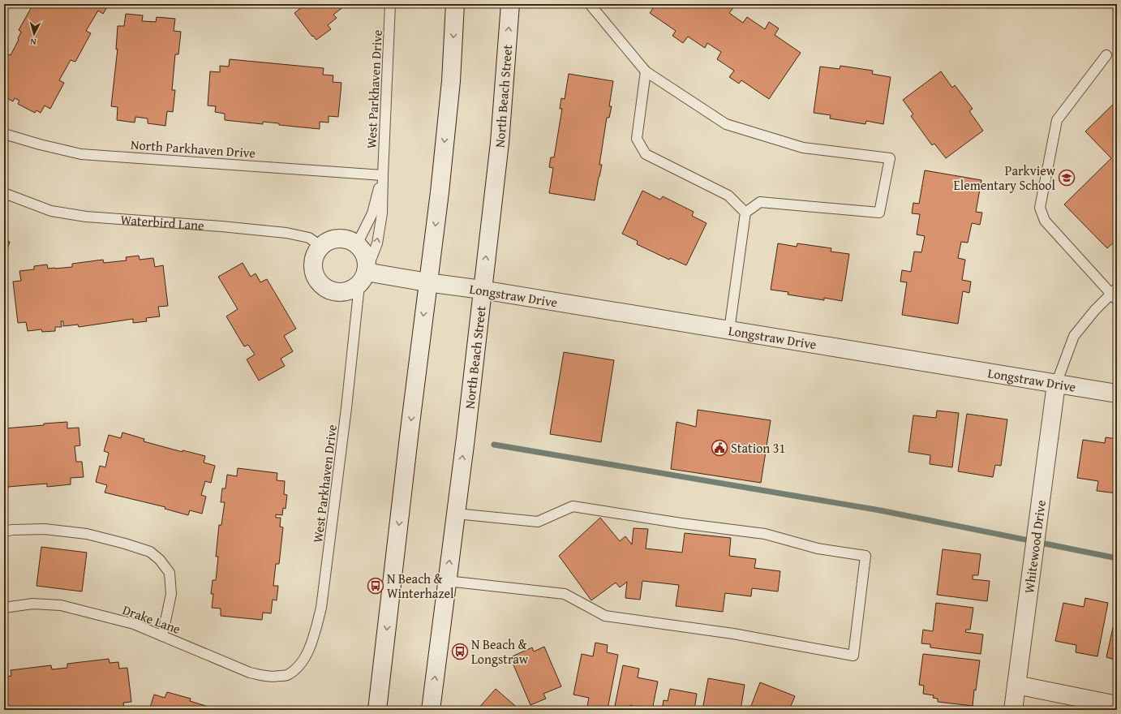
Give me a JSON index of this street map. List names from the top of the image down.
{
  "streets": {
    "main road": ["North Beach Street", "Longstraw Drive", "Whitewood Drive"],
    "lane": [
      "West Parkhaven Drive",
      "North Parkhaven Drive",
      "Waterbird Lane",
      "Drake Lane"
    ]
  },
  "crossings": [
    ["West Parkhaven Drive", "North Parkhaven Drive"],
    ["West Parkhaven Drive", "Waterbird Lane"],
    ["West Parkhaven Drive", "Drake Lane"],
    ["North Beach Street", "Longstraw Drive"],
    ["Longstraw Drive", "Whitewood Drive"]
  ],
  "places": {
    "school or university": ["Parkview Elementary School"],
    "public building": ["Station 31"],
    "bus stop": ["N Beach & Winterhazel", "N Beach & Longstraw"]
  },
  "north": "bottom"
}
